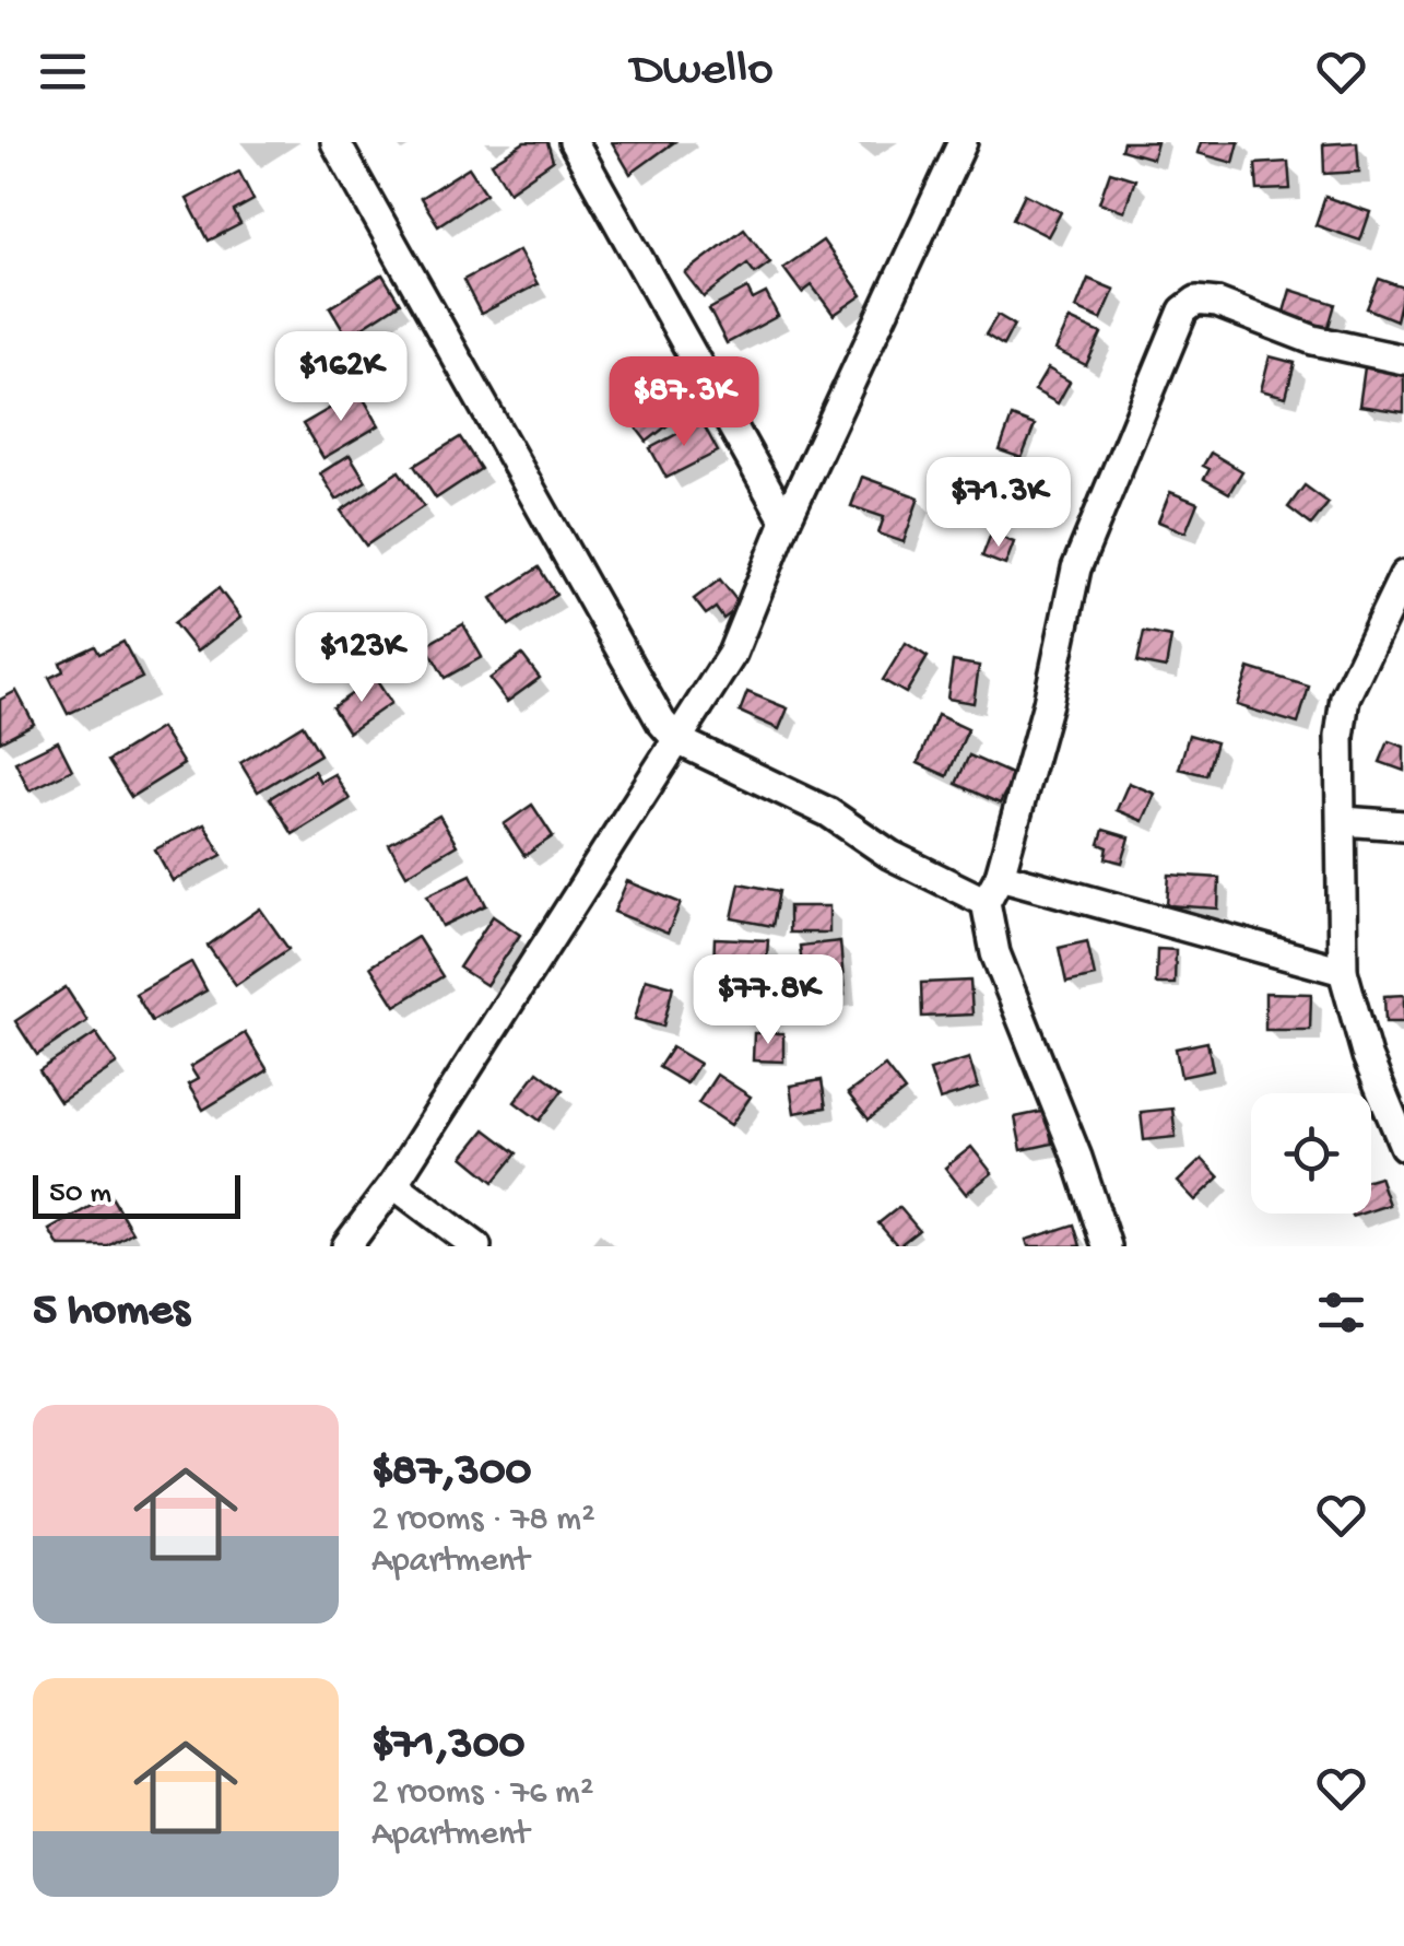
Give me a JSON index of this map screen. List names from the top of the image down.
{
  "scale_bar": "50 m",
  "page": {
    "header": "Dwello",
    "price": [
      "$162K",
      "$87.3K",
      "$71.3K",
      "$123K",
      "$77.8K"
    ],
    "scale": "50 m",
    "heading": "5 homes",
    "list": [
      {
        "name": "$87,300",
        "note": "2 rooms · 78 m² · Apartment"
      },
      {
        "name": "$71,300",
        "note": "2 rooms · 76 m² · Apartment"
      }
    ]
  }
}
